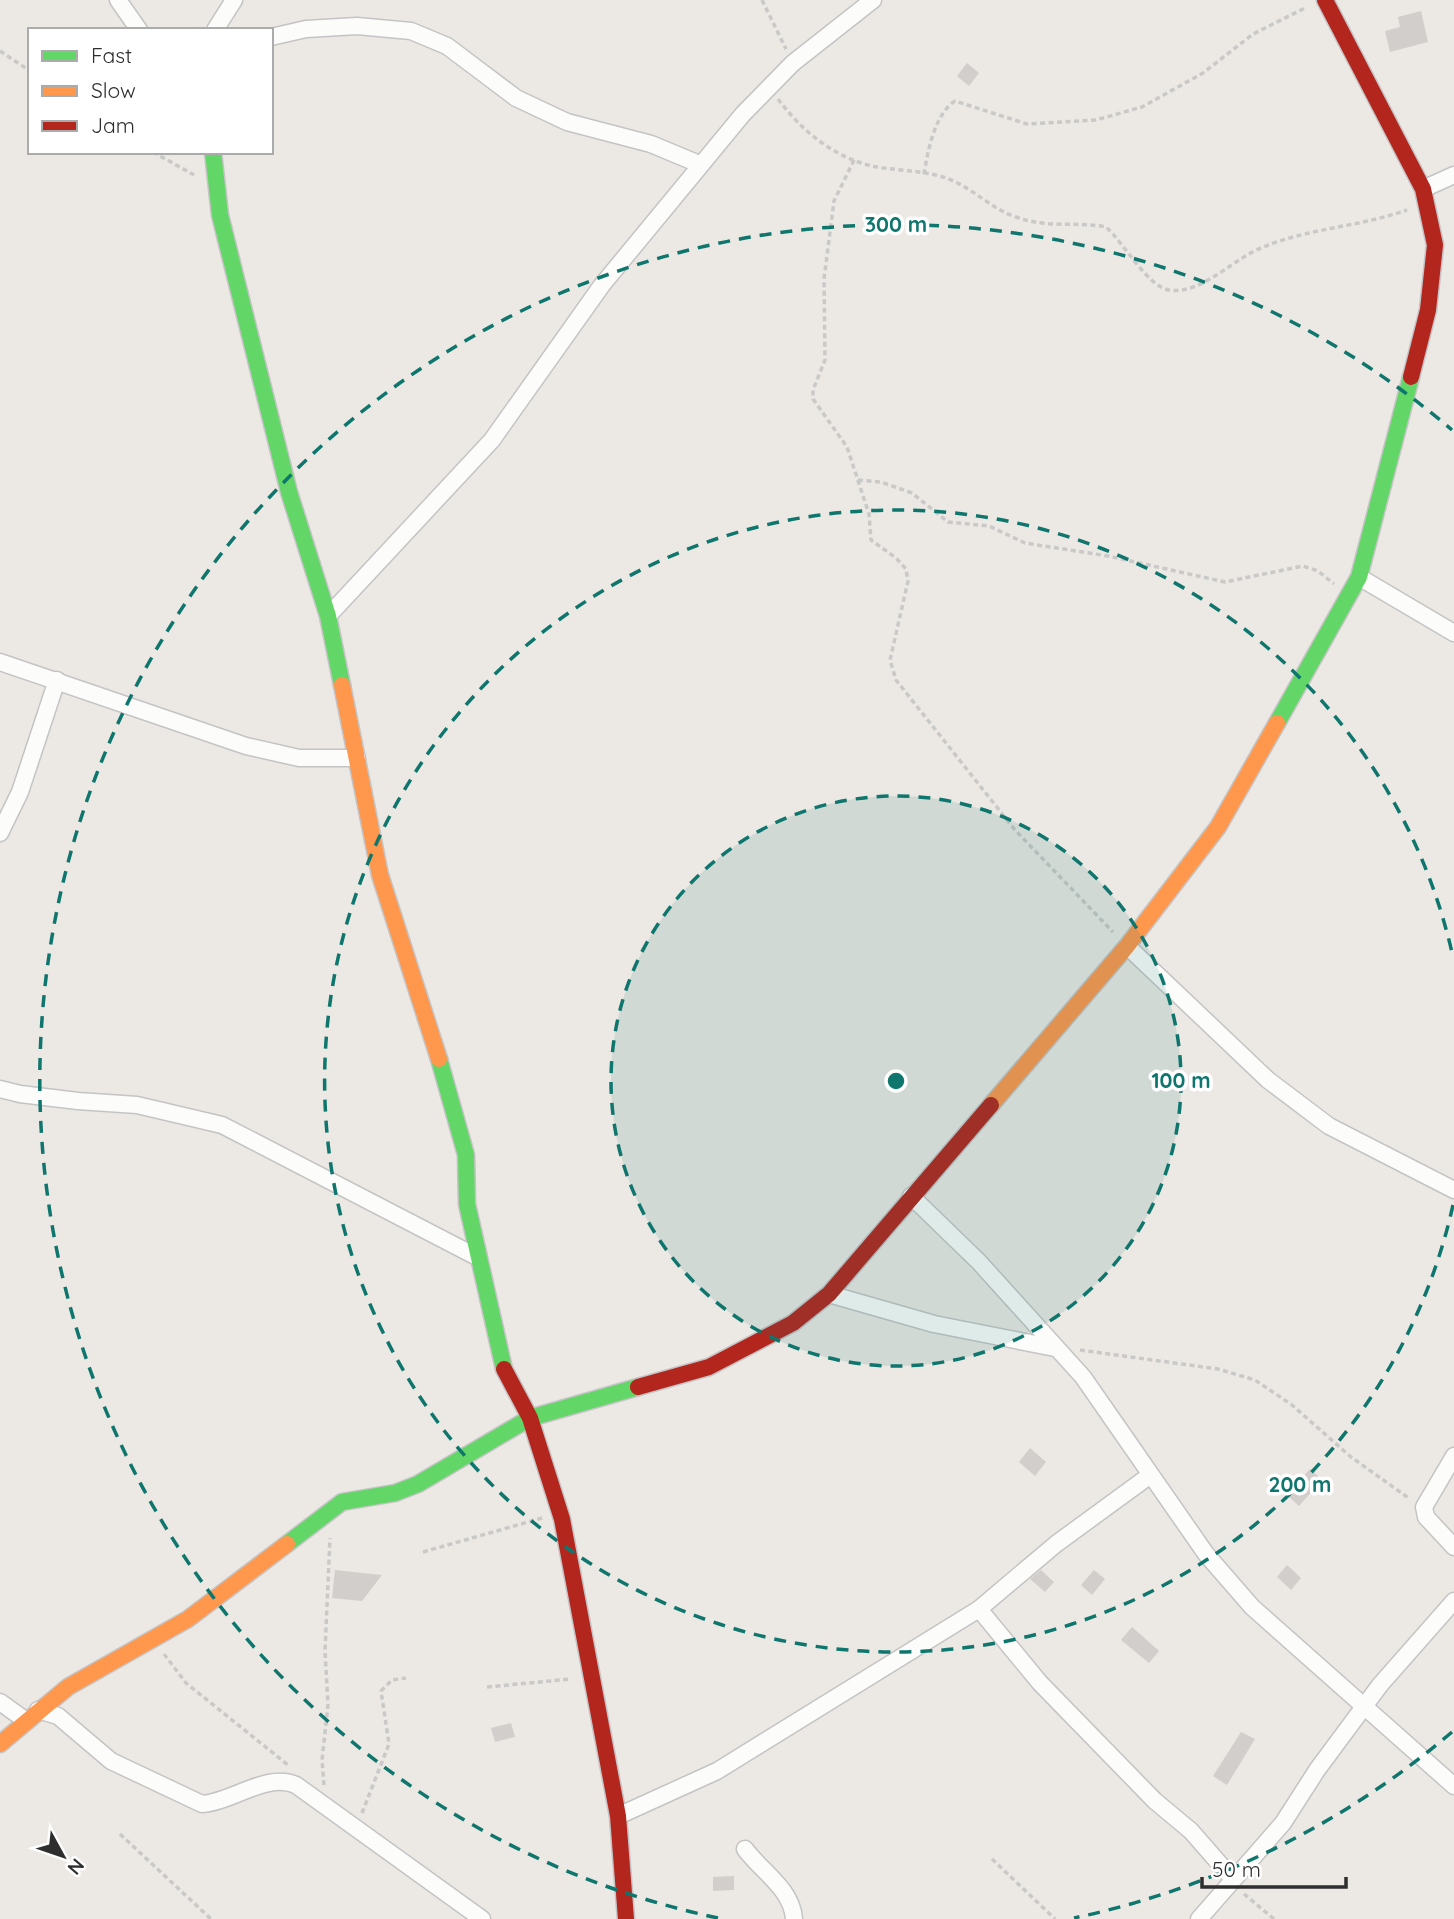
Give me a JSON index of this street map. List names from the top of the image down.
{
  "legend": ["Fast", "Slow", "Jam"],
  "scale_bar": "50 m",
  "north": "bottom right",
  "rings": ["300 m", "100 m", "200 m"]
}
